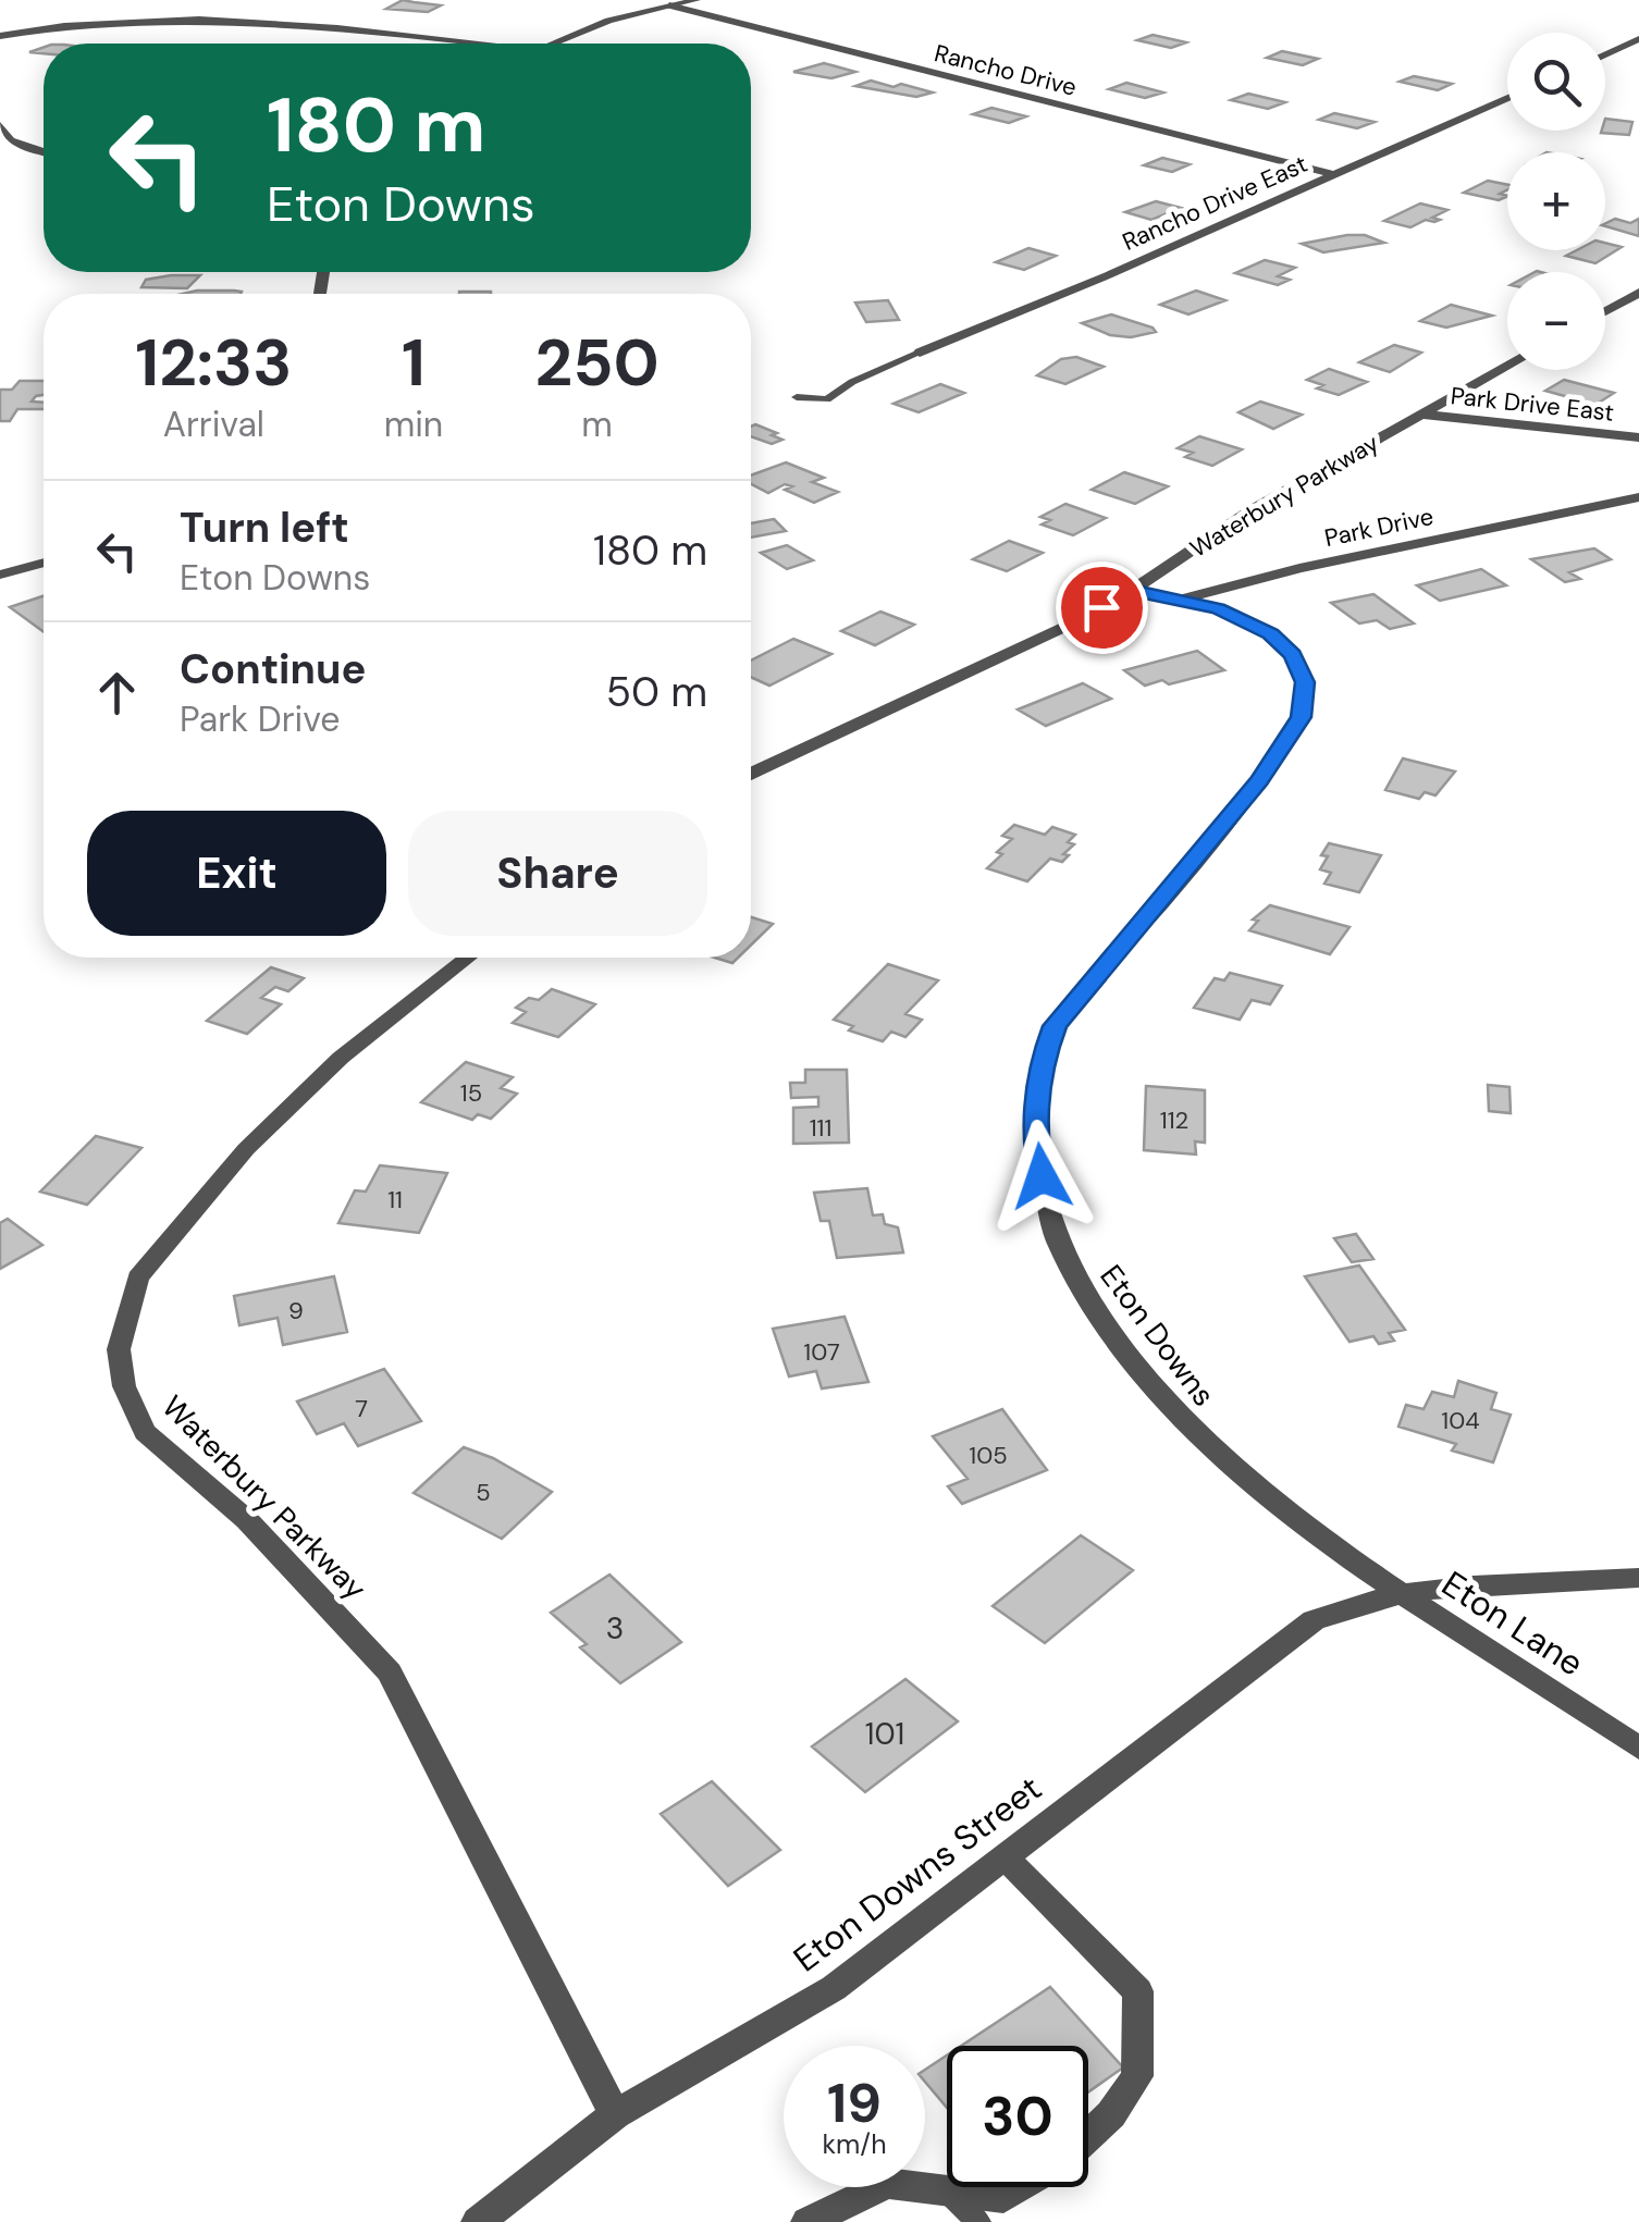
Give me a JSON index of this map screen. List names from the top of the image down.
{
  "streets": {
    "street": [
      "Rancho Drive",
      "Rancho Drive East",
      "Park Drive East",
      "Waterbury Parkway",
      "Park Drive",
      "Eton Downs",
      "Eton Lane",
      "Eton Downs Street"
    ]
  },
  "crossings": [
    ["Rancho Drive", "Rancho Drive East"],
    ["Park Drive East", "Waterbury Parkway"],
    ["Waterbury Parkway", "Park Drive"],
    ["Waterbury Parkway", "Eton Downs Street"],
    ["Park Drive", "Eton Downs"],
    ["Eton Downs", "Eton Lane"],
    ["Eton Downs", "Eton Downs Street"],
    ["Eton Lane", "Eton Downs Street"]
  ],
  "house_numbers": [
    "15",
    "112",
    "111",
    "11",
    "9",
    "107",
    "7",
    "104",
    "105",
    "5",
    "3",
    "101"
  ],
  "page": {
    "map_buttons": ["+", "−"],
    "turn": ["180 m", "Eton Downs"],
    "eta": [
      "12:33",
      "Arrival",
      "1",
      "min",
      "250",
      "m"
    ],
    "list": [
      {
        "name": "Turn left",
        "note": "Eton Downs",
        "value": "180 m"
      },
      {
        "name": "Continue",
        "note": "Park Drive",
        "value": "50 m"
      }
    ],
    "buttons": ["Exit", "Share"],
    "speed": "19 km/h",
    "limit": "30"
  }
}
